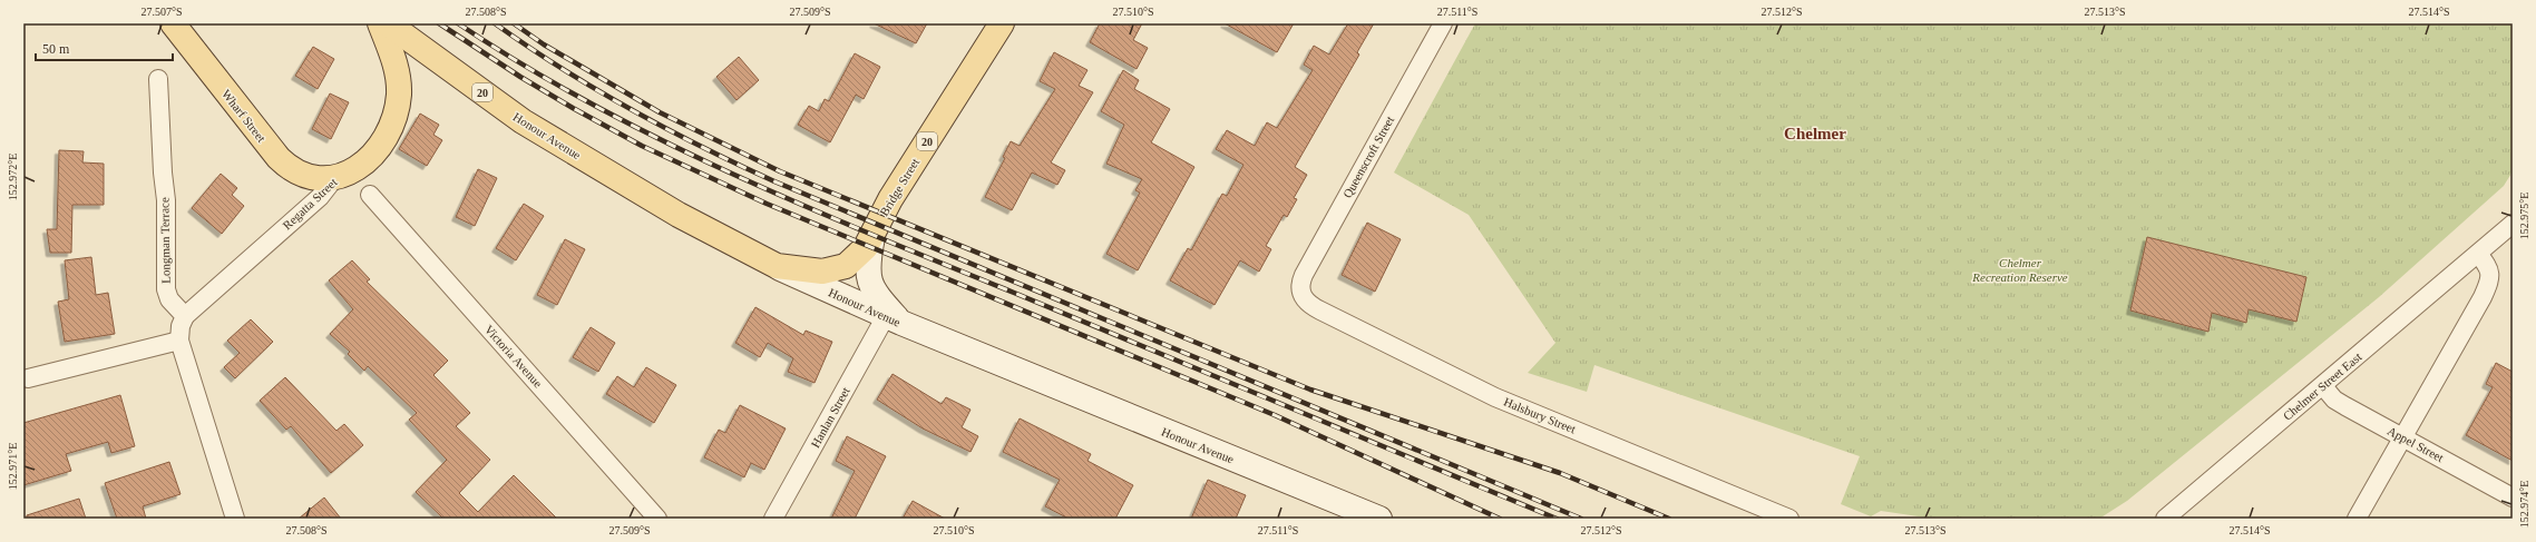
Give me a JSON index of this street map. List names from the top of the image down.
{
  "streets": {
    "main road": [
      "20",
      "Wharf Street",
      "Honour Avenue",
      "Bridge Street",
      "Regatta Street"
    ],
    "street": [
      "Queenscroft Street",
      "Longman Terrace",
      "Victoria Avenue",
      "Chelmer Street East",
      "Halsbury Street",
      "Hanlan Street",
      "Appel Street"
    ]
  },
  "crossings": [
    ["Wharf Street", "Regatta Street"],
    ["Honour Avenue", "Bridge Street"],
    ["Honour Avenue", "Hanlan Street"],
    ["Queenscroft Street", "Halsbury Street"],
    ["Regatta Street", "Longman Terrace"],
    ["Chelmer Street East", "Appel Street"]
  ],
  "districts": ["Chelmer"],
  "parks": ["Chelmer Recreation Reserve"],
  "scale_bar": "50 m",
  "coordinates": [
    "27.507°S",
    "27.508°S",
    "27.509°S",
    "27.510°S",
    "27.511°S",
    "27.512°S",
    "27.513°S",
    "27.514°S",
    "152.972°E",
    "152.975°E",
    "152.971°E",
    "152.974°E"
  ]
}
